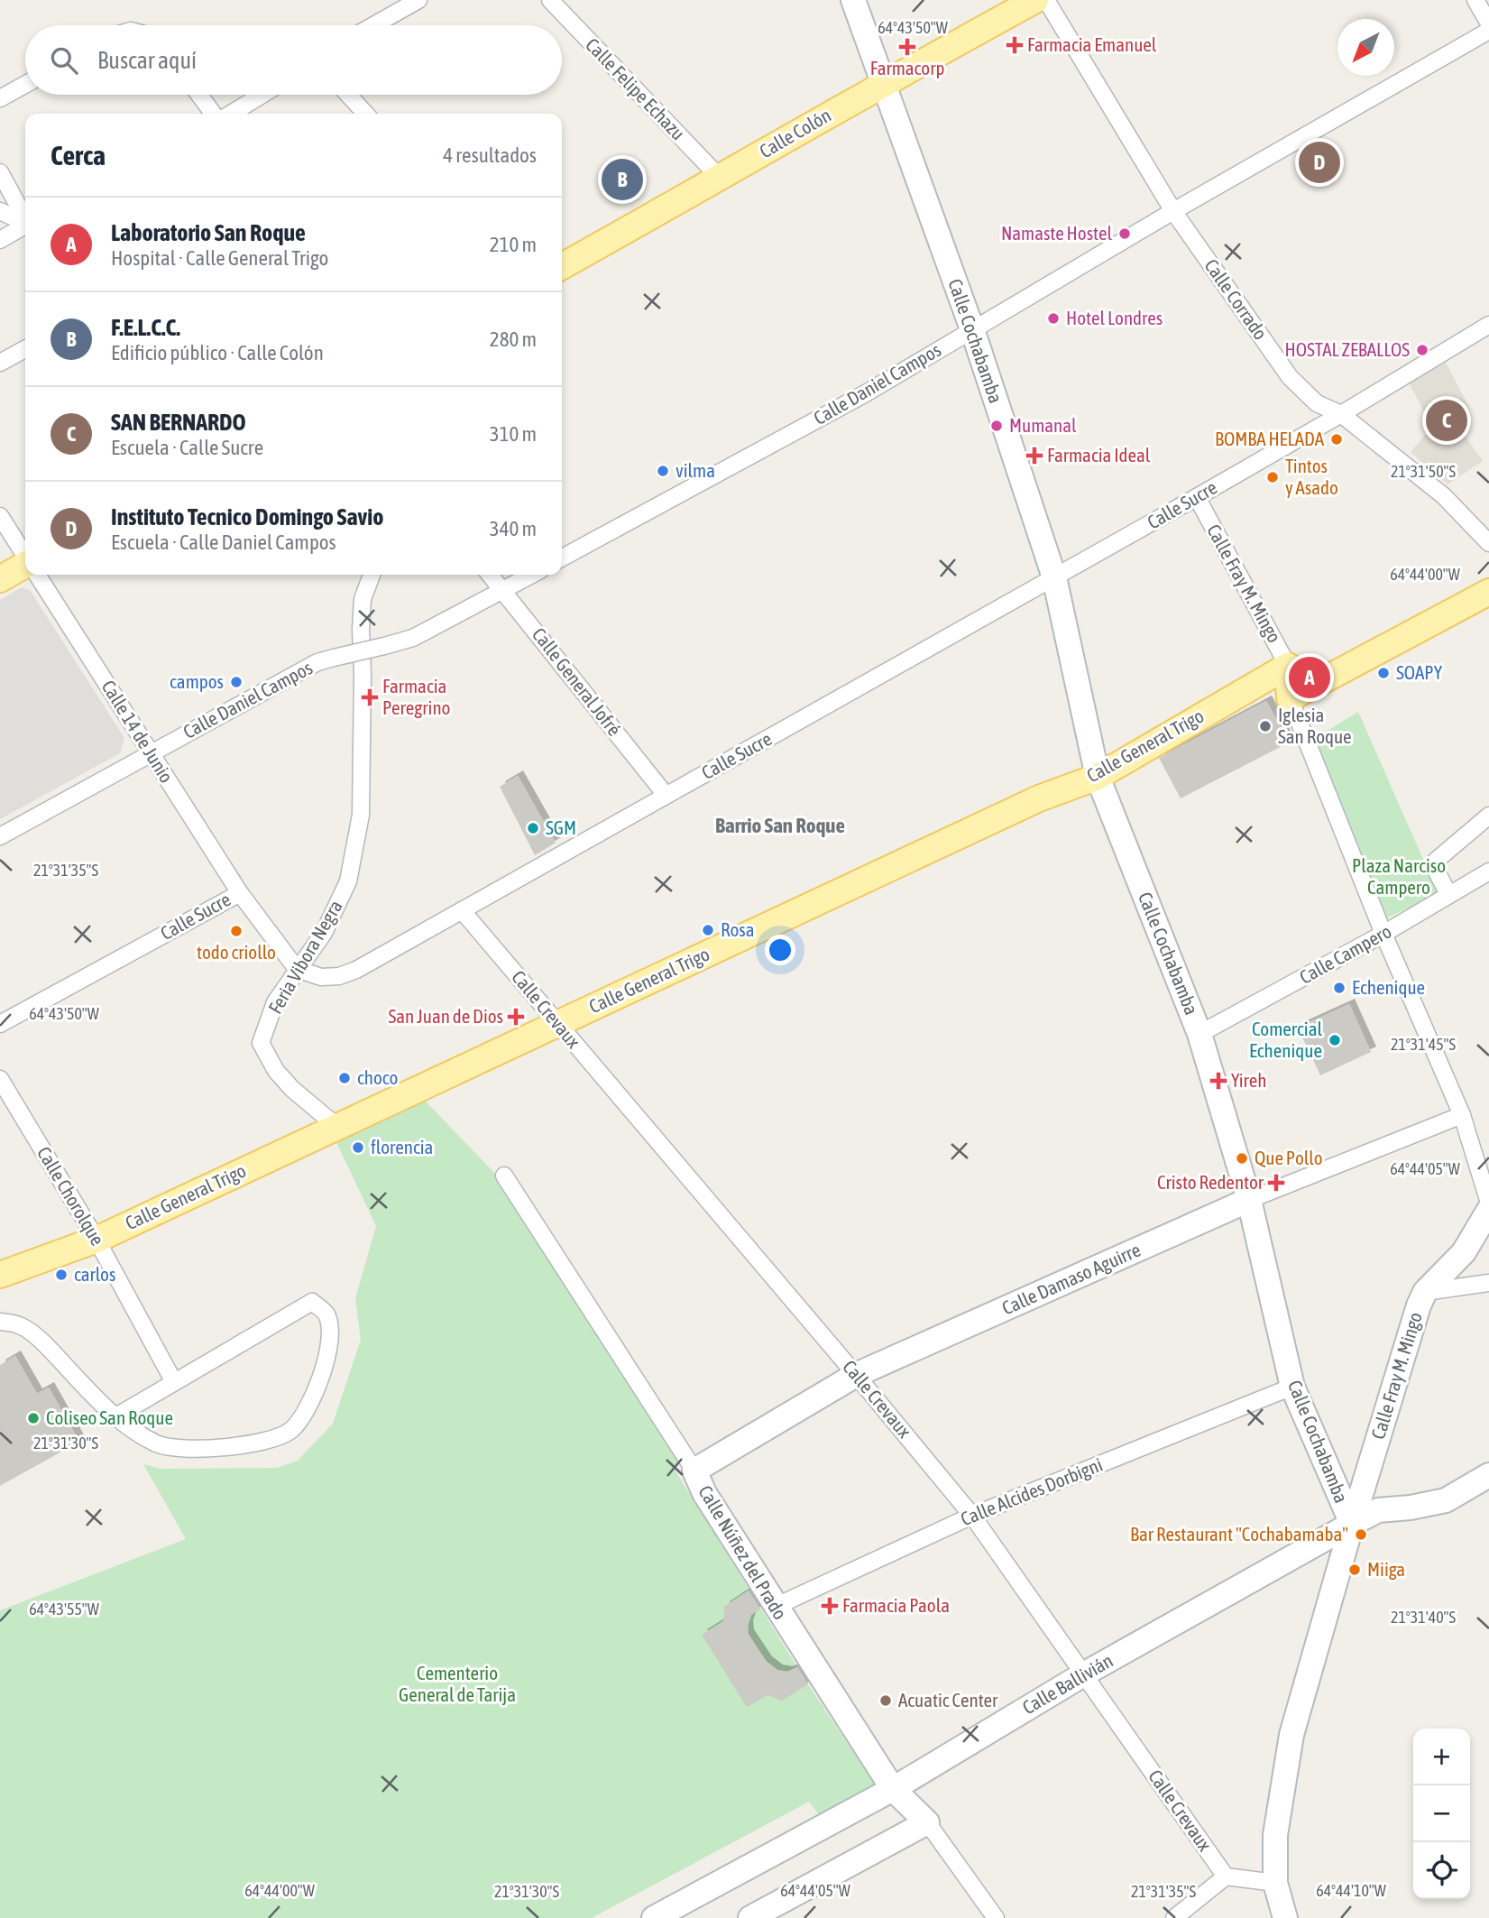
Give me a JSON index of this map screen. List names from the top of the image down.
{
  "streets": {
    "main road": ["Calle Colón", "Calle Fray M. Mingo", "Calle General Trigo"],
    "street": [
      "Calle Felipe Echazu",
      "Calle Corrado",
      "Calle Cochabamba",
      "Calle Daniel Campos",
      "Calle Sucre",
      "Calle General Jofré",
      "Calle 14 de Junio",
      "Calle Campero",
      "Feria Vibora Negra",
      "Calle Crevaux",
      "Calle Chorolque",
      "Calle Damaso Aguirre",
      "Calle Alcides Dorbigni",
      "Calle Núñez del Prado",
      "Calle Ballivián"
    ]
  },
  "crossings": [
    ["Calle Felipe Echazu", "Calle Colón"],
    ["Calle Colón", "Calle Cochabamba"],
    ["Calle Corrado", "Calle Daniel Campos"],
    ["Calle Corrado", "Calle Sucre"],
    ["Calle Cochabamba", "Calle Daniel Campos"],
    ["Calle Cochabamba", "Calle Sucre"],
    ["Calle Cochabamba", "Calle Fray M. Mingo"],
    ["Calle Cochabamba", "Calle General Trigo"],
    ["Calle Cochabamba", "Calle Campero"],
    ["Calle Cochabamba", "Calle Damaso Aguirre"],
    ["Calle Cochabamba", "Calle Alcides Dorbigni"],
    ["Calle Cochabamba", "Calle Ballivián"],
    ["Calle Daniel Campos", "Calle General Jofré"],
    ["Calle Daniel Campos", "Calle 14 de Junio"],
    ["Calle Sucre", "Calle Fray M. Mingo"],
    ["Calle Sucre", "Calle General Jofré"],
    ["Calle Sucre", "Calle 14 de Junio"],
    ["Calle Sucre", "Feria Vibora Negra"],
    ["Calle Sucre", "Calle Crevaux"],
    ["Calle Fray M. Mingo", "Calle General Trigo"],
    ["Calle Fray M. Mingo", "Calle Campero"],
    ["Calle Fray M. Mingo", "Calle Damaso Aguirre"],
    ["Calle Fray M. Mingo", "Calle Ballivián"],
    ["Calle General Trigo", "Feria Vibora Negra"],
    ["Calle General Trigo", "Calle Crevaux"],
    ["Calle General Trigo", "Calle Chorolque"],
    ["Calle Crevaux", "Calle Damaso Aguirre"],
    ["Calle Crevaux", "Calle Alcides Dorbigni"],
    ["Calle Crevaux", "Calle Ballivián"],
    ["Calle Damaso Aguirre", "Calle Núñez del Prado"],
    ["Calle Alcides Dorbigni", "Calle Núñez del Prado"],
    ["Calle Núñez del Prado", "Calle Ballivián"]
  ],
  "districts": ["Barrio San Roque"],
  "parks": ["Plaza Narciso Campero", "Cementerio General de Tarija"],
  "places": {
    "health": [
      "Farmacia Emanuel",
      "Farmacorp",
      "Farmacia Ideal",
      "Farmacia Peregrino",
      "San Juan de Dios",
      "Yireh",
      "Cristo Redentor",
      "Farmacia Paola"
    ],
    "other": [
      "Namaste Hostel",
      "Hotel Londres",
      "HOSTAL ZEBALLOS",
      "Mumanal",
      "BOMBA HELADA",
      "vilma",
      "Tintos y Asado",
      "SOAPY",
      "campos",
      "Iglesia San Roque",
      "SGM",
      "Rosa",
      "todo criollo",
      "Echenique",
      "Comercial Echenique",
      "choco",
      "florencia",
      "Que Pollo",
      "carlos",
      "Coliseo San Roque",
      "Bar Restaurant \"Cochabamaba\"",
      "Miiga",
      "Acuatic Center"
    ]
  },
  "north": "bottom left",
  "page": {
    "search": "Buscar aquí",
    "heading": ["Cerca", "4 resultados"],
    "pins": [
      "D",
      "B",
      "C",
      "A"
    ],
    "list": [
      {
        "mark": "A",
        "name": "Laboratorio San Roque",
        "note": "Hospital · Calle General Trigo",
        "value": "210 m"
      },
      {
        "mark": "B",
        "name": "F.E.L.C.C.",
        "note": "Edificio público · Calle Colón",
        "value": "280 m"
      },
      {
        "mark": "C",
        "name": "SAN BERNARDO",
        "note": "Escuela · Calle Sucre",
        "value": "310 m"
      },
      {
        "mark": "D",
        "name": "Instituto Tecnico Domingo Savio",
        "note": "Escuela · Calle Daniel Campos",
        "value": "340 m"
      }
    ],
    "map_buttons": ["+", "−"]
  },
  "coordinates": [
    "64°43'50\"W",
    "21°31'50\"S",
    "64°44'00\"W",
    "21°31'35\"S",
    "21°31'45\"S",
    "64°44'05\"W",
    "21°31'30\"S",
    "64°43'55\"W",
    "21°31'40\"S",
    "64°44'10\"W"
  ]
}
